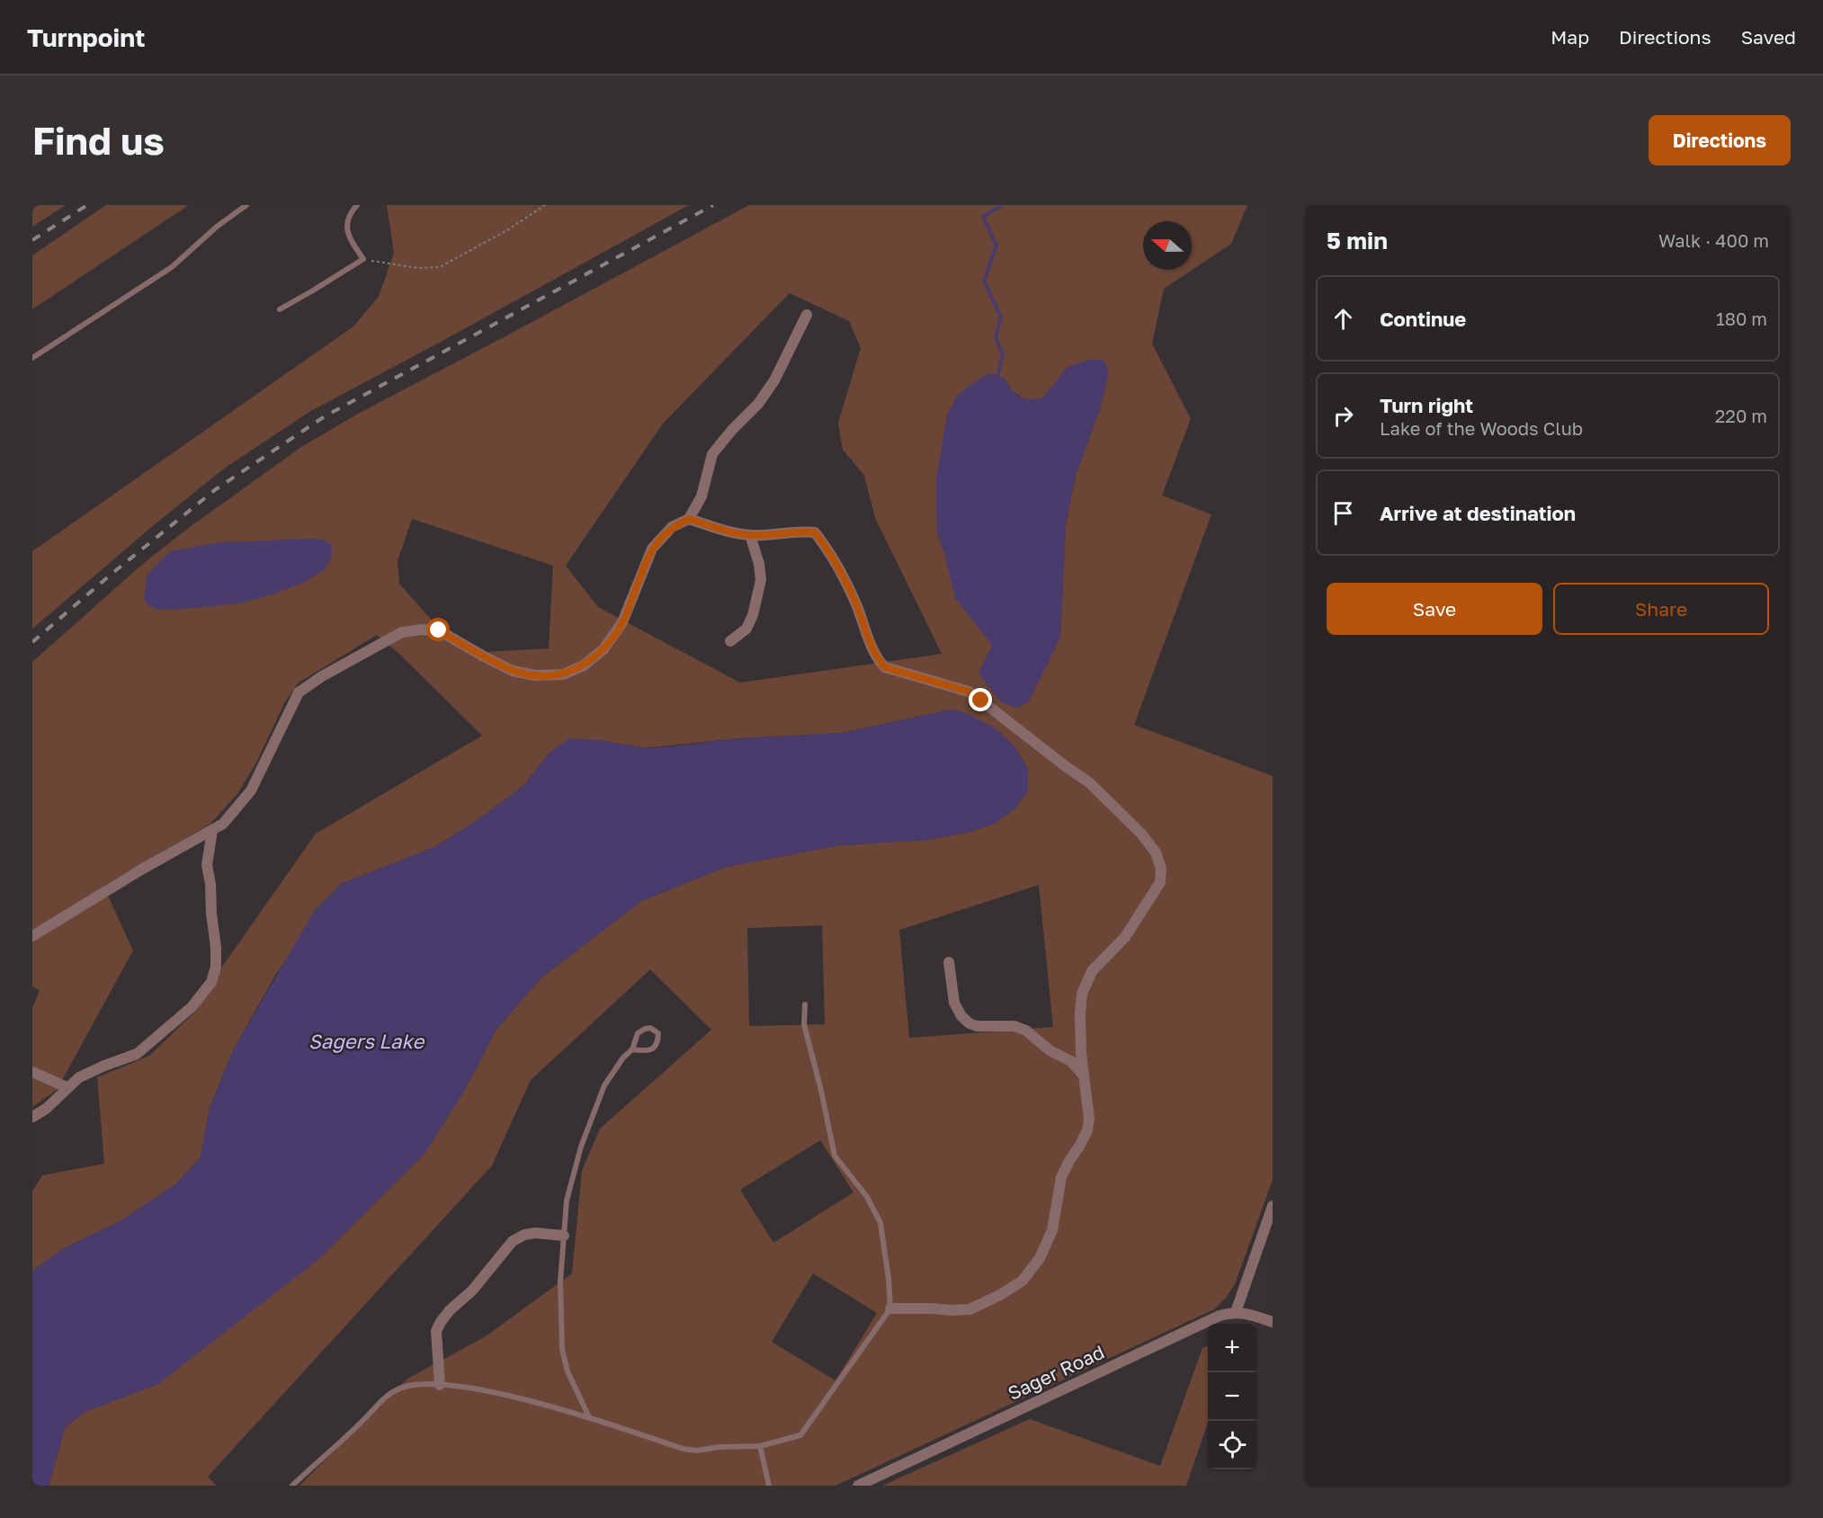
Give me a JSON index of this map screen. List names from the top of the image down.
{
  "streets": {
    "street": ["Sager Road"]
  },
  "water": ["Sagers Lake"],
  "north": "left",
  "page": {
    "header": "Turnpoint",
    "nav": ["Map", "Directions", "Saved"],
    "buttons": [
      "Directions",
      ["Save", "Share"]
    ],
    "title": "Find us",
    "heading": ["5 min", "Walk · 400 m"],
    "list": [
      ["Continue", "180 m"],
      ["Turn right", "Lake of the Woods Club", "220 m"],
      "Arrive at destination"
    ],
    "map_buttons": ["+", "−"]
  }
}
